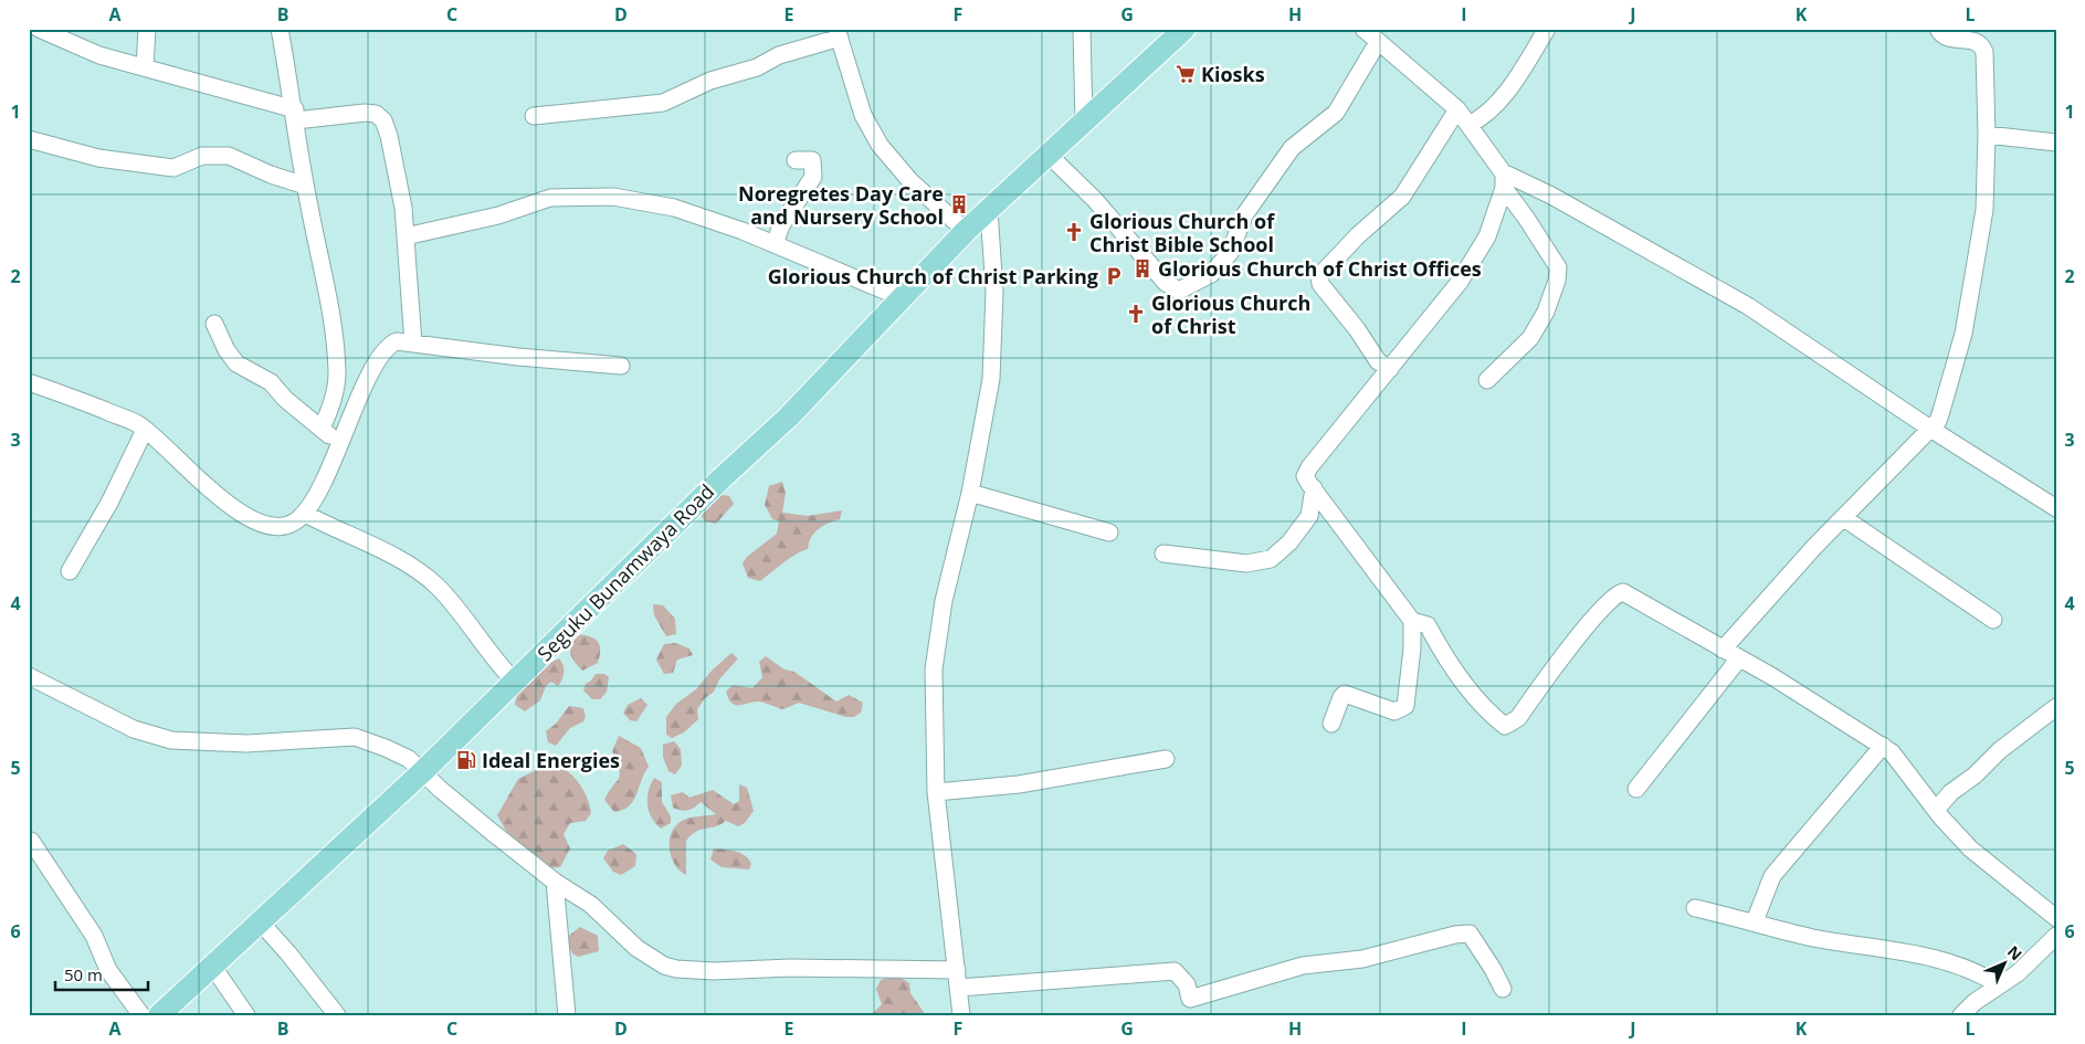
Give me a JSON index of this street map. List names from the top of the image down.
{
  "streets": {
    "main road": ["Seguku Bunamwaya Road"]
  },
  "places": {
    "supermarket": ["Kiosks"],
    "building": ["Noregretes Day Care and Nursery School", "Glorious Church of Christ Offices"],
    "church": ["Glorious Church of Christ Bible School", "Glorious Church of Christ"],
    "parking": ["Glorious Church of Christ Parking"],
    "fuel station": ["Ideal Energies"]
  },
  "scale_bar": "50 m",
  "north": "top right",
  "grid": {
    "columns": [
      "A",
      "B",
      "C",
      "D",
      "E",
      "F",
      "G",
      "H",
      "I",
      "J",
      "K",
      "L"
    ],
    "rows": [
      "1",
      "2",
      "3",
      "4",
      "5",
      "6"
    ]
  }
}
